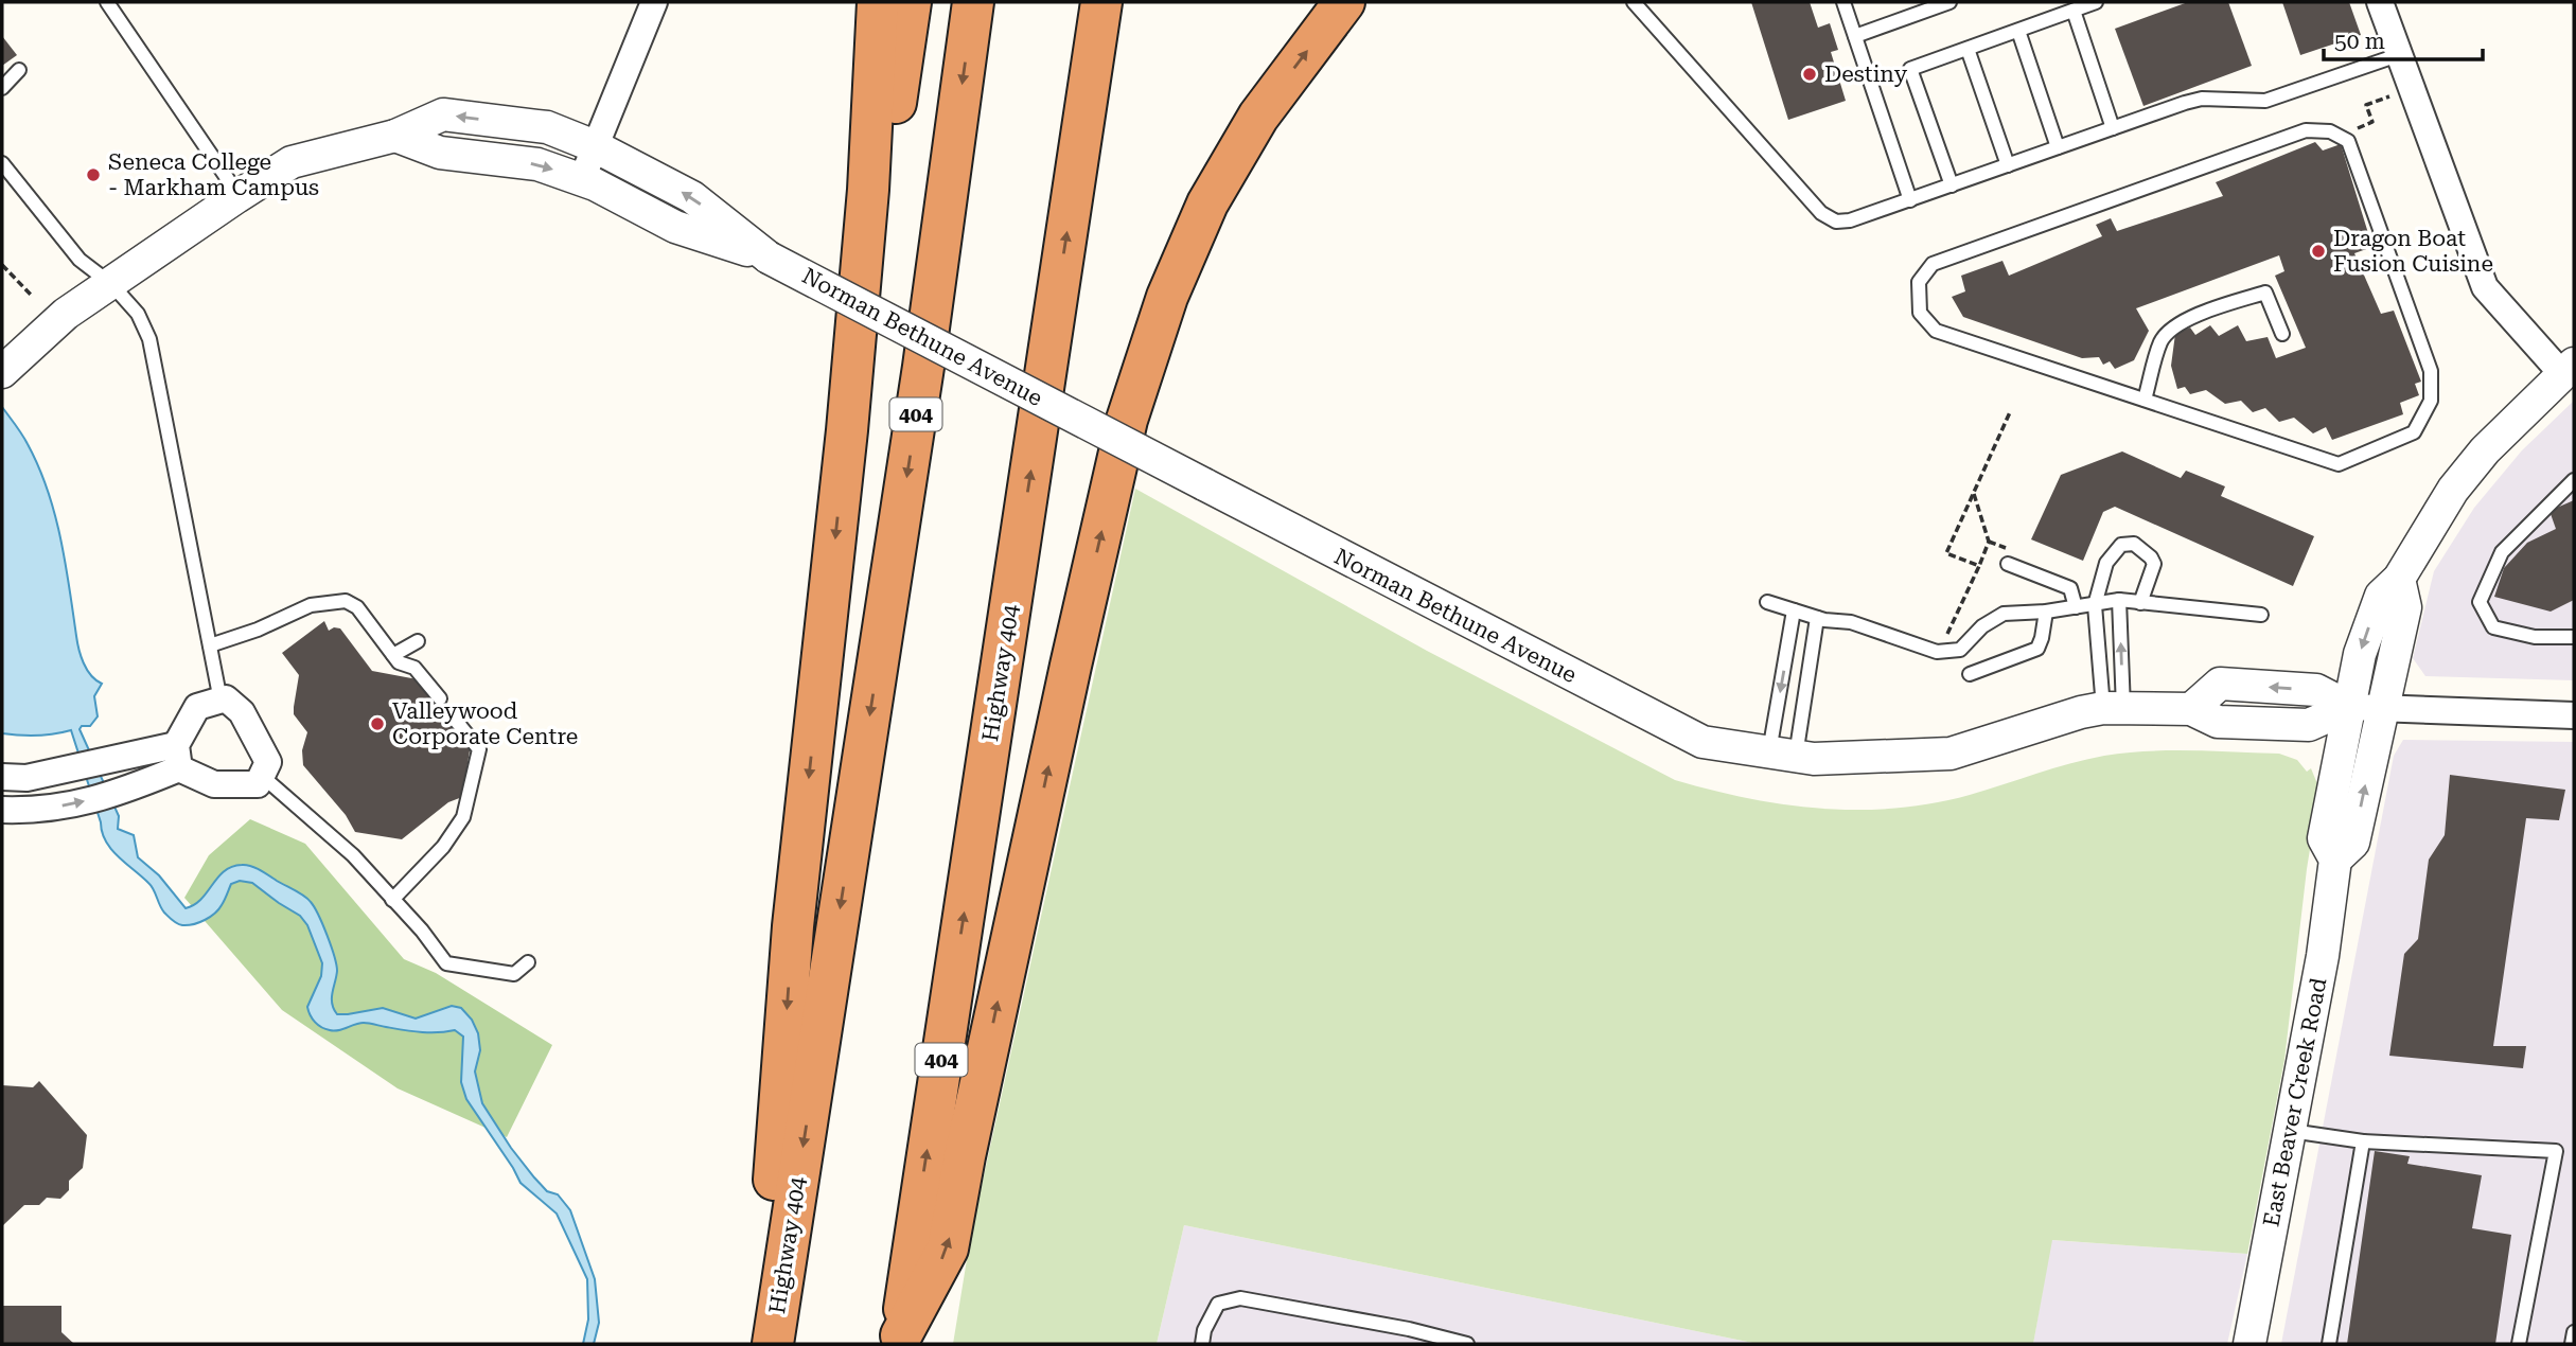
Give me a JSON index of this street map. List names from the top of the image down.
{
  "streets": {
    "highway": ["404", "Highway 404"],
    "street": ["Norman Bethune Avenue", "East Beaver Creek Road"]
  },
  "crossings": [
    ["Norman Bethune Avenue", "East Beaver Creek Road"]
  ],
  "places": [
    "Destiny",
    "Seneca College - Markham Campus",
    "Dragon Boat Fusion Cuisine",
    "Valleywood Corporate Centre"
  ],
  "scale_bar": "50 m"
}
